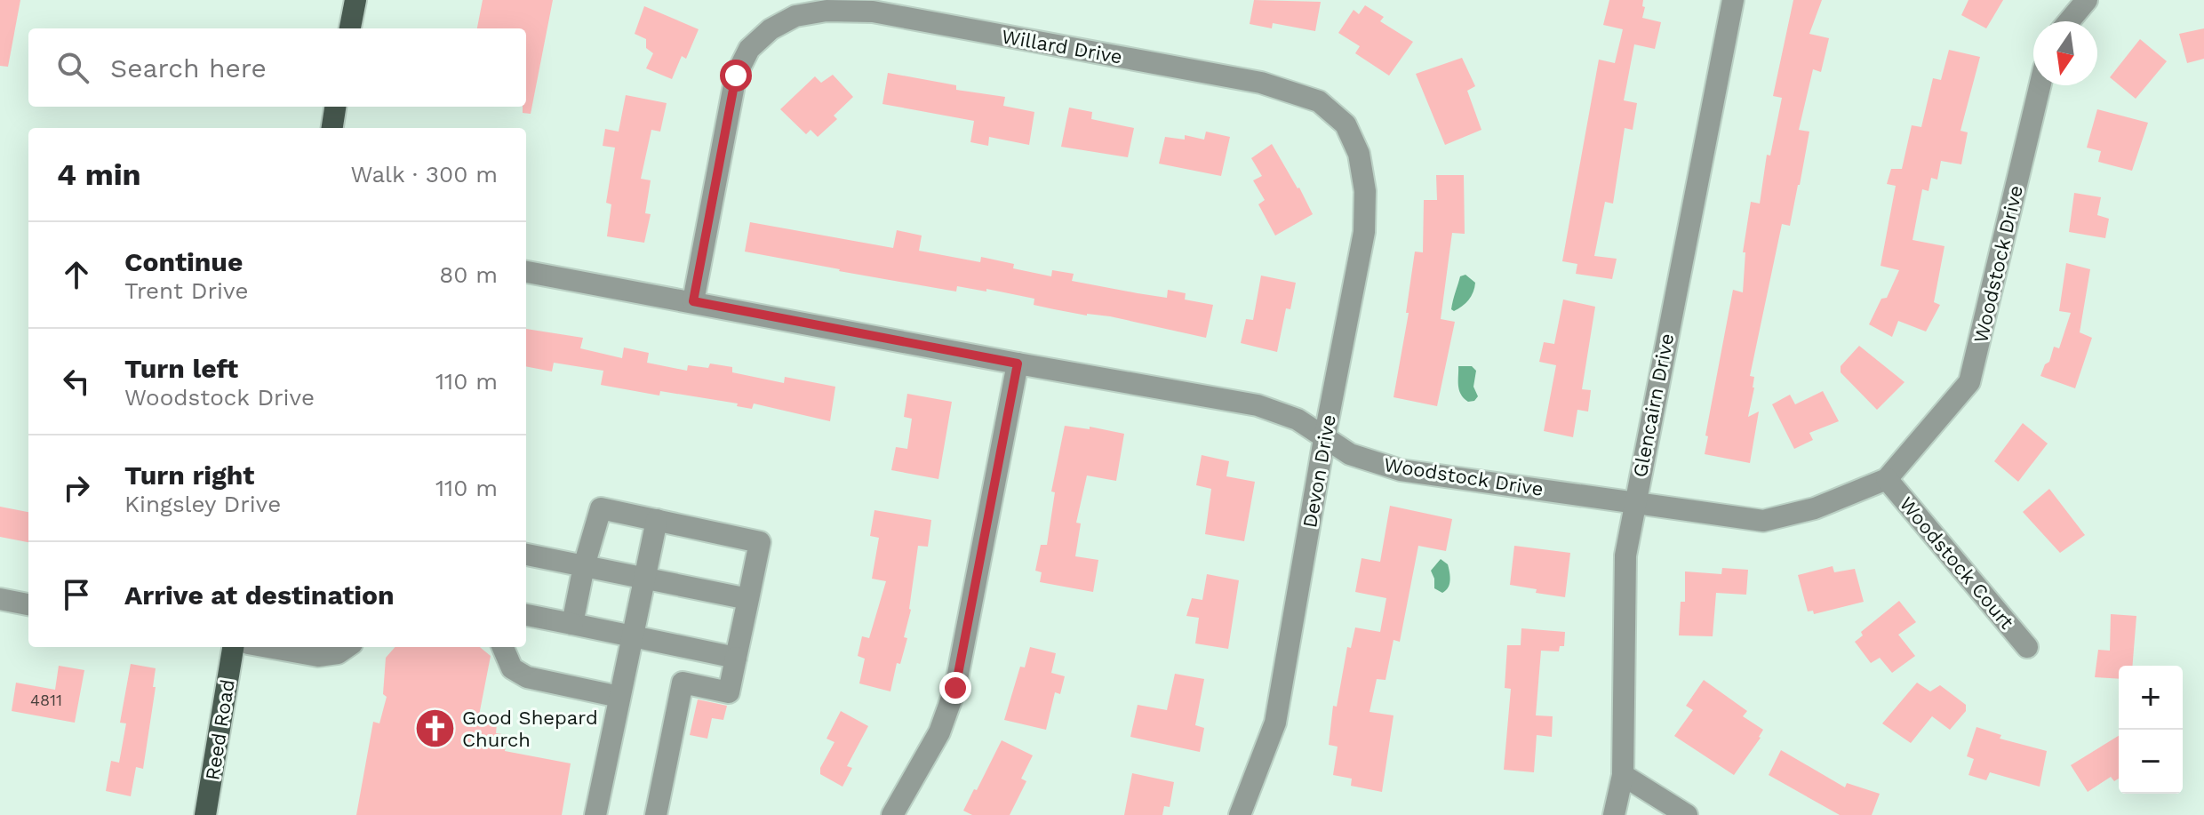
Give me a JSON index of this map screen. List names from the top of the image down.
{
  "streets": {
    "main road": ["Reed Road"],
    "street": [
      "Willard Drive",
      "Woodstock Drive",
      "Glencairn Drive",
      "Devon Drive",
      "Woodstock Court"
    ]
  },
  "crossings": [
    ["Willard Drive", "Woodstock Drive"],
    ["Willard Drive", "Devon Drive"],
    ["Woodstock Drive", "Glencairn Drive"],
    ["Woodstock Drive", "Devon Drive"],
    ["Woodstock Drive", "Woodstock Court"]
  ],
  "places": {
    "church": ["Good Shepard Church"]
  },
  "house_numbers": ["4811"],
  "north": "bottom",
  "page": {
    "search": "Search here",
    "heading": ["4 min", "Walk · 300 m"],
    "list": [
      ["Continue", "Trent Drive", "80 m"],
      ["Turn left", "Woodstock Drive", "110 m"],
      ["Turn right", "Kingsley Drive", "110 m"],
      "Arrive at destination"
    ],
    "map_buttons": ["+", "−"]
  }
}
